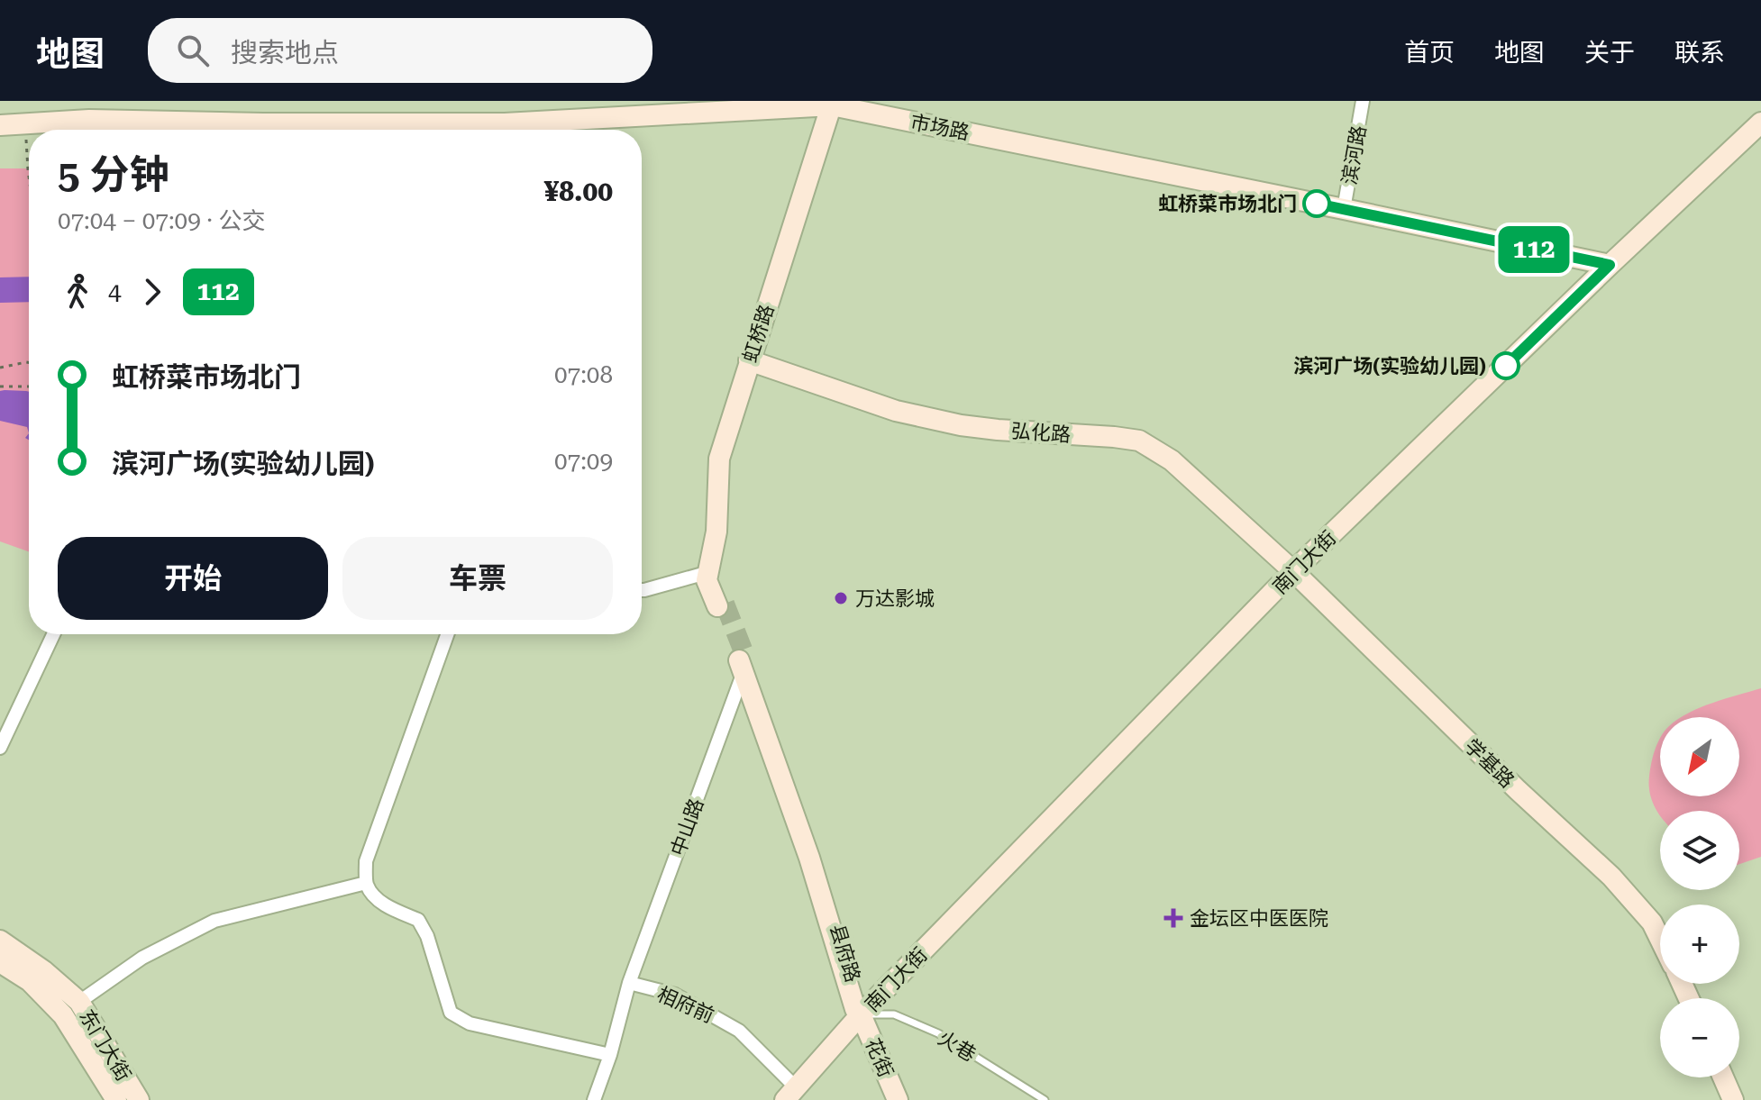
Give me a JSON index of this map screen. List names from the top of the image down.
{
  "streets": {
    "street": [
      "市场路",
      "滨河路",
      "虹桥路",
      "弘化路",
      "南门大街",
      "学基路",
      "中山路",
      "县府路",
      "相府前",
      "东门大街",
      "花街"
    ],
    "lane": ["火巷"]
  },
  "crossings": [
    ["市场路", "滨河路"],
    ["市场路", "虹桥路"],
    ["市场路", "南门大街"],
    ["虹桥路", "弘化路"],
    ["弘化路", "南门大街"],
    ["弘化路", "学基路"],
    ["南门大街", "学基路"],
    ["南门大街", "县府路"],
    ["南门大街", "相府前"],
    ["南门大街", "火巷"],
    ["南门大街", "花街"],
    ["中山路", "县府路"],
    ["中山路", "相府前"],
    ["县府路", "火巷"],
    ["县府路", "花街"],
    ["火巷", "花街"]
  ],
  "places": {
    "other": ["虹桥菜市场北门", "滨河广场(实验幼儿园)", "万达影城"],
    "health": ["金坛区中医医院"]
  },
  "lines": ["bus line 112"],
  "north": "bottom left",
  "page": {
    "header": "地图",
    "search": "搜索地点",
    "nav": [
      "首页",
      "地图",
      "关于",
      "联系"
    ],
    "on_map": "112",
    "heading": ["5 分钟", "07:04 – 07:09 · 公交", "¥8.00"],
    "legs": ["4", "112"],
    "list": [
      {
        "name": "虹桥菜市场北门",
        "value": "07:08"
      },
      {
        "name": "滨河广场(实验幼儿园)",
        "value": "07:09"
      }
    ],
    "buttons": ["开始", "车票"],
    "map_buttons": ["+", "−"]
  }
}
